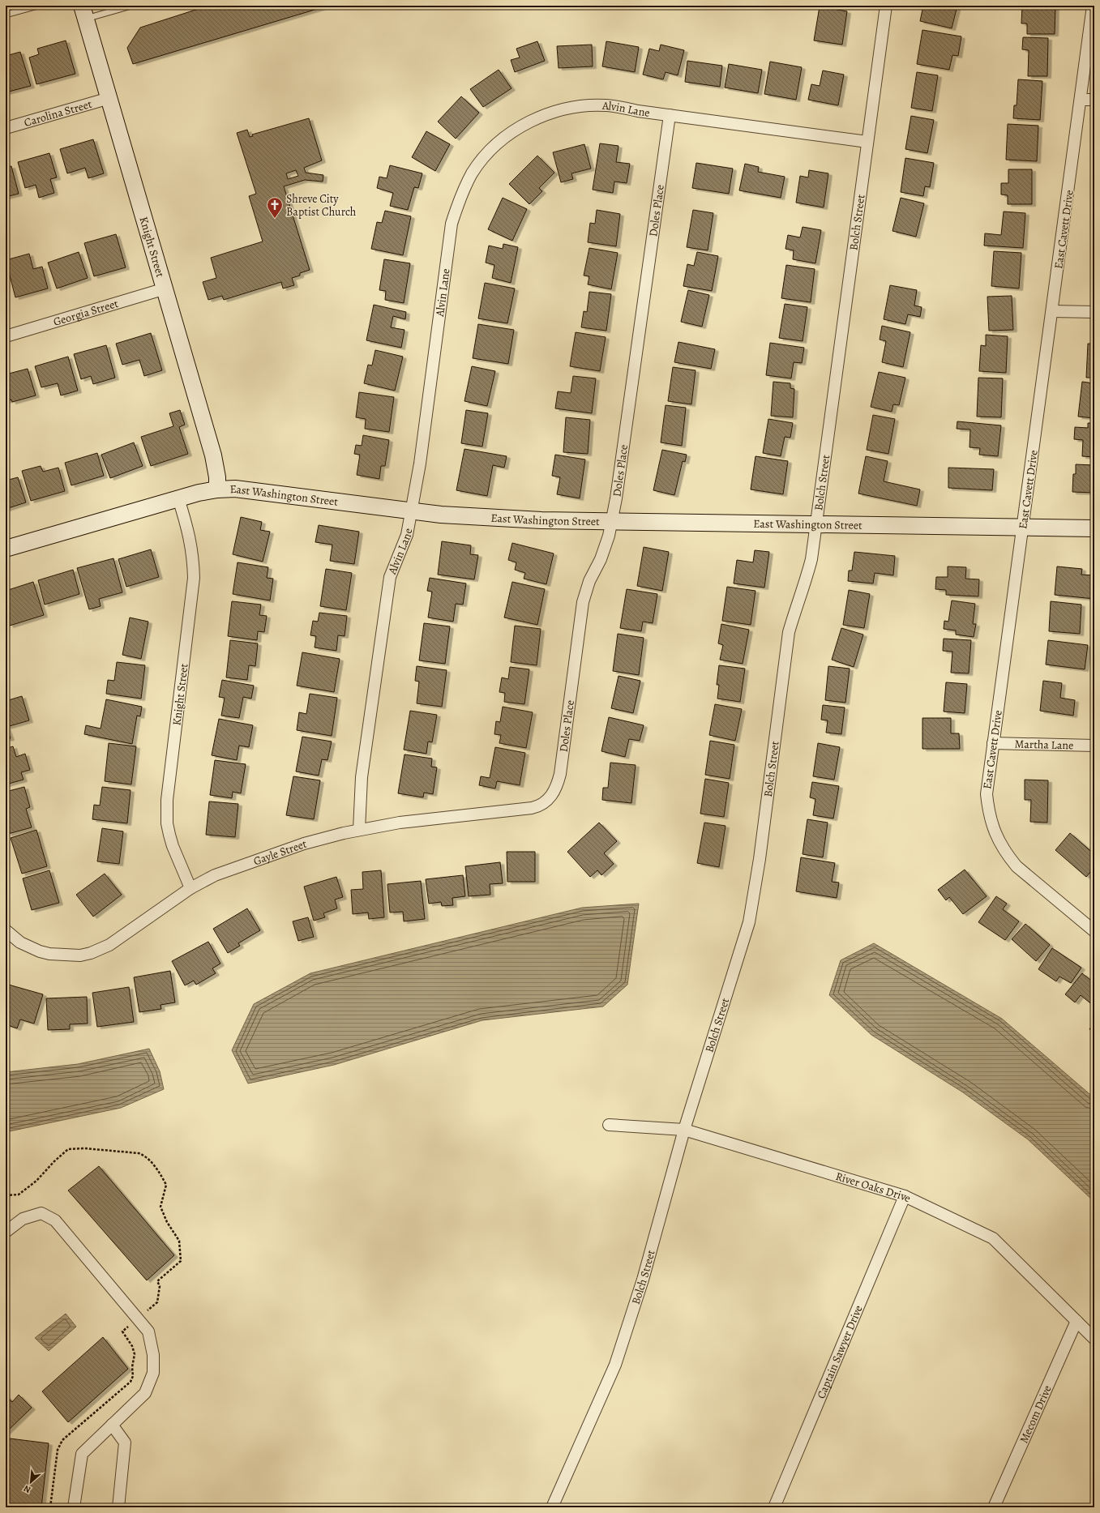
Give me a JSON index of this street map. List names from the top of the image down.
{
  "streets": {
    "street": [
      "Alvin Lane",
      "Carolina Street",
      "Doles Place",
      "Bolch Street",
      "East Cavett Drive",
      "Knight Street",
      "Georgia Street",
      "East Washington Street",
      "Martha Lane",
      "Gayle Street",
      "River Oaks Drive",
      "Captain Sawyer Drive",
      "Mecom Drive"
    ]
  },
  "crossings": [
    ["Alvin Lane", "Doles Place"],
    ["Alvin Lane", "Bolch Street"],
    ["Alvin Lane", "East Washington Street"],
    ["Alvin Lane", "Gayle Street"],
    ["Carolina Street", "Knight Street"],
    ["Doles Place", "East Washington Street"],
    ["Doles Place", "Gayle Street"],
    ["Bolch Street", "East Washington Street"],
    ["Bolch Street", "River Oaks Drive"],
    ["East Cavett Drive", "East Washington Street"],
    ["East Cavett Drive", "Martha Lane"],
    ["Knight Street", "Georgia Street"],
    ["Knight Street", "East Washington Street"],
    ["Knight Street", "Gayle Street"],
    ["River Oaks Drive", "Captain Sawyer Drive"],
    ["River Oaks Drive", "Mecom Drive"]
  ],
  "places": {
    "church": ["Shreve City Baptist Church"]
  },
  "north": "bottom left"
}
